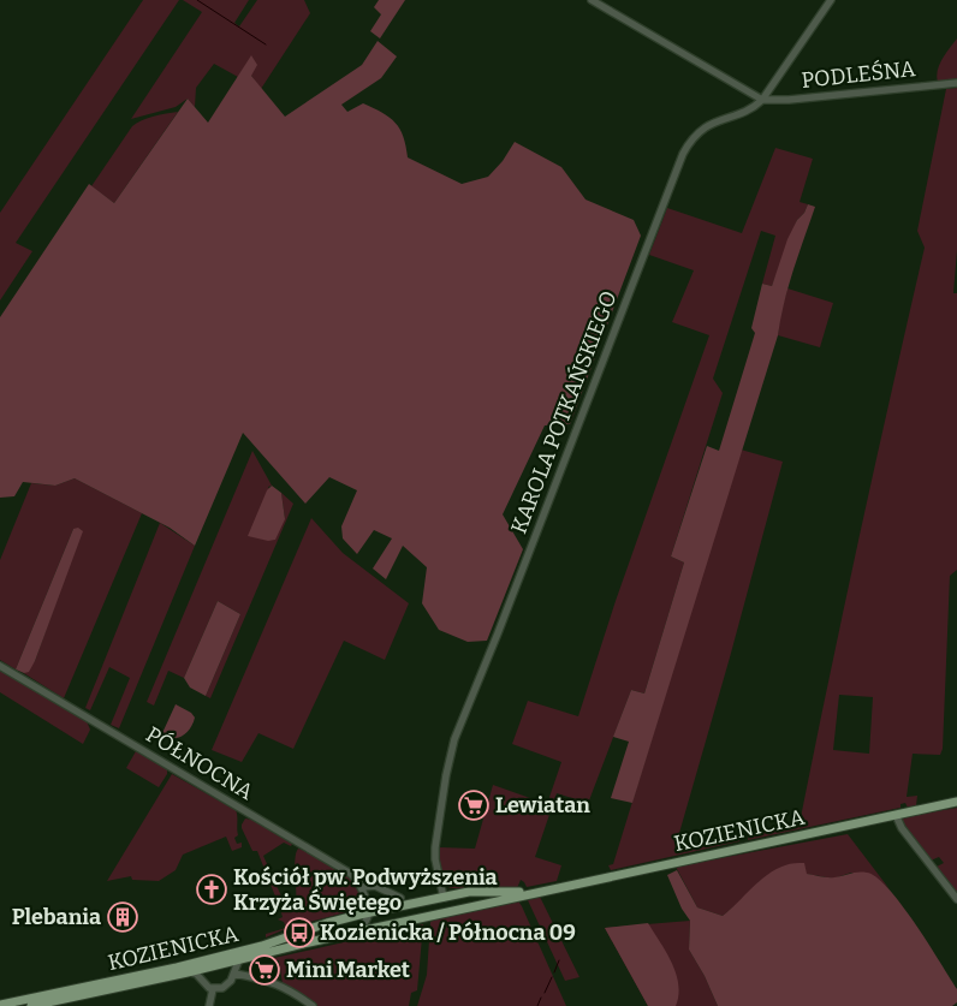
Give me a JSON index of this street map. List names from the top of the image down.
{
  "streets": {
    "main road": ["KOZIENICKA"],
    "street": ["PODLEŚNA", "KAROLA POTKAŃSKIEGO", "PÓŁNOCNA"]
  },
  "crossings": [
    ["PODLEŚNA", "KAROLA POTKAŃSKIEGO"],
    ["KAROLA POTKAŃSKIEGO", "KOZIENICKA"]
  ],
  "places": {
    "supermarket": ["Lewiatan", "Mini Market"],
    "church": ["Kościół pw. Podwyższenia Krzyża Świętego"],
    "building": ["Plebania"],
    "bus stop": ["Kozienicka / Północna 09"]
  }
}
